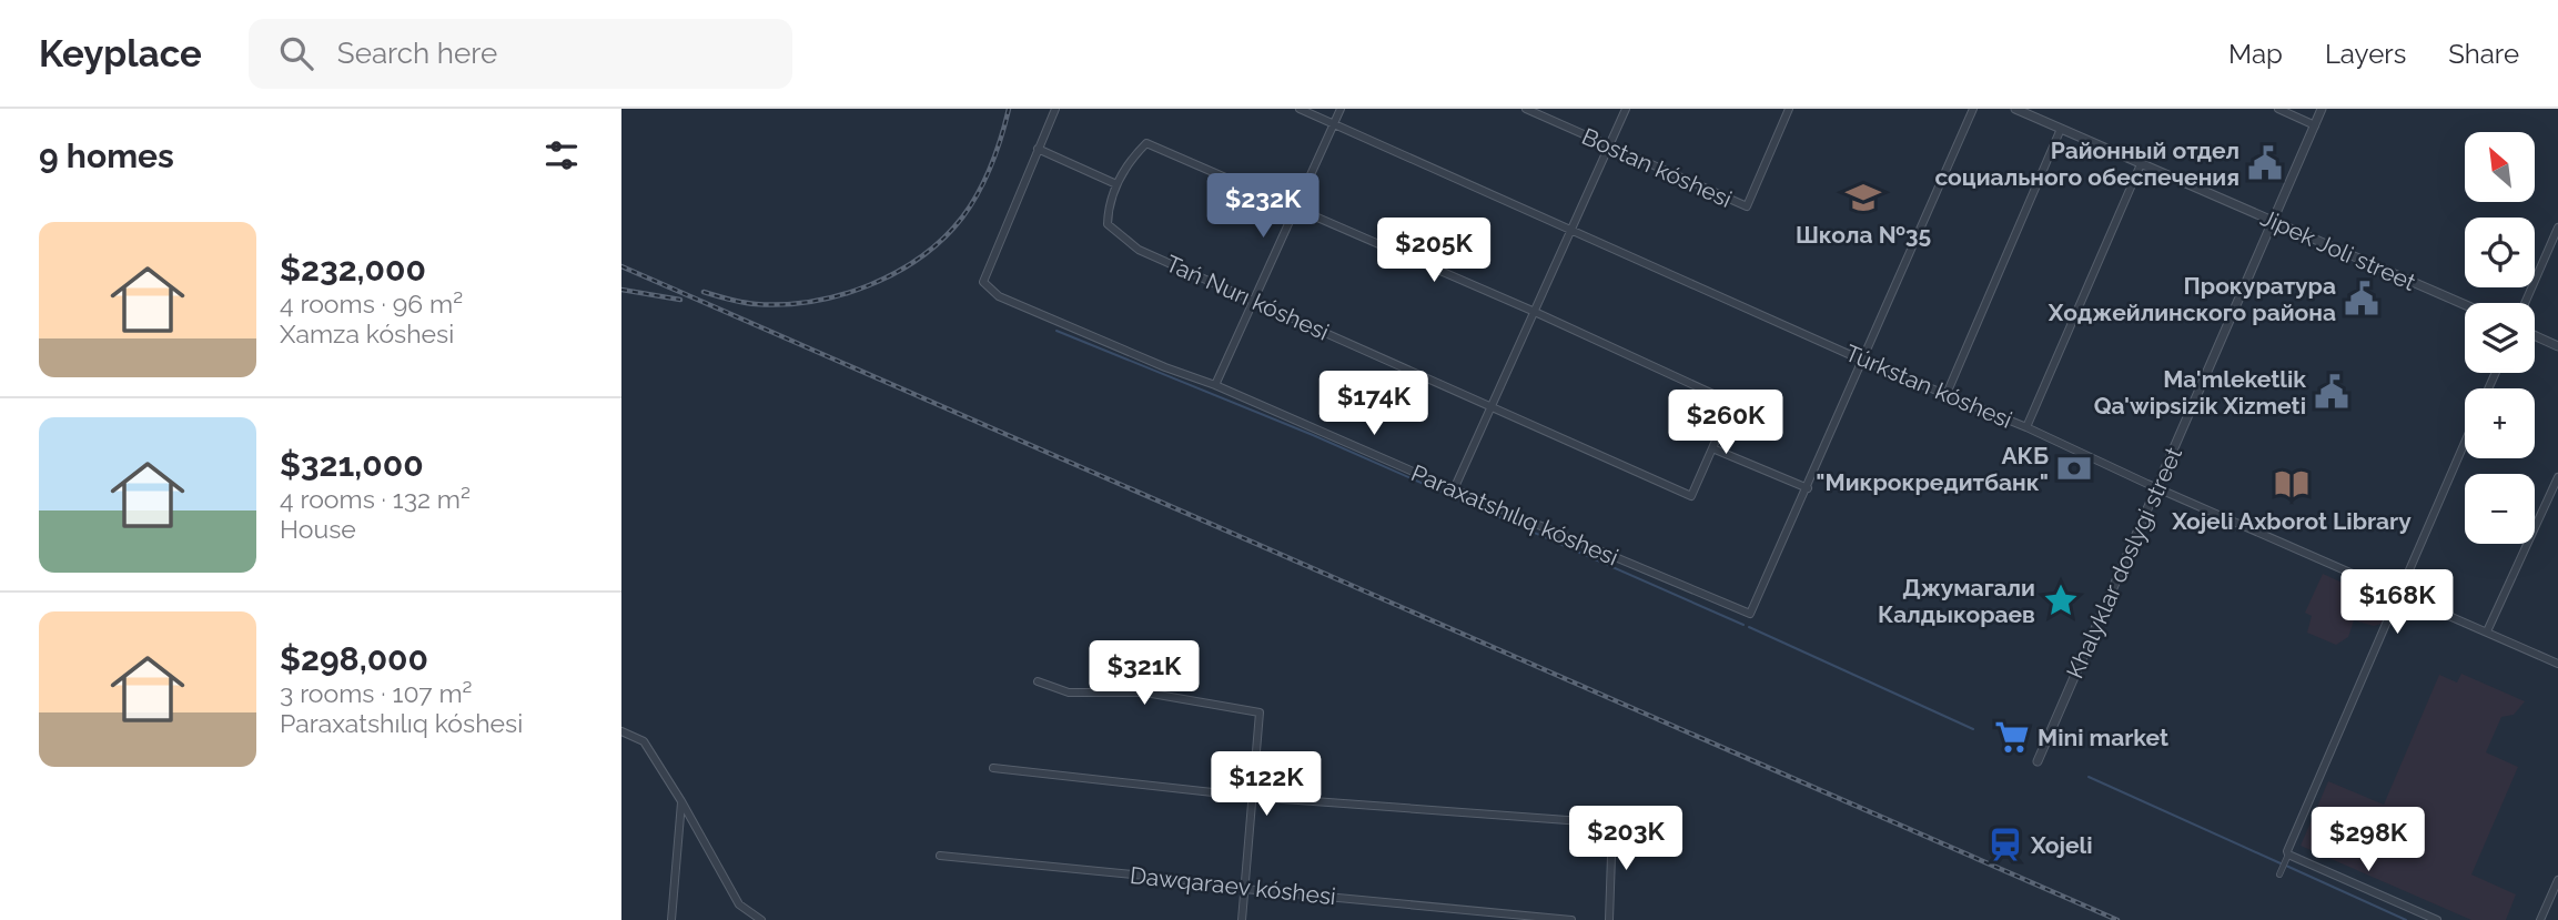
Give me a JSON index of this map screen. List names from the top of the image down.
{
  "streets": {
    "street": [
      "Bostan kóshesi",
      "Jipek Joli street",
      "Tań Nurı kóshesi",
      "Túrkstan kóshesi",
      "Paraxatshılıq kóshesi",
      "Khalyklar doslygi street",
      "Dawqaraev kóshesi"
    ]
  },
  "crossings": [
    ["Jipek Joli street", "Khalyklar doslygi street"],
    ["Túrkstan kóshesi", "Khalyklar doslygi street"]
  ],
  "places": {
    "public building": ["Районный отдел социального обеспечения", "Прокуратура Ходжейлинского района", "Ma'mleketlik Qa'wipsizik Xizmeti"],
    "school or university": ["Школа №35"],
    "bank": ["АКБ \"Микрокредитбанк\""],
    "library": ["Xojeli Axborot Library"],
    "place": ["Джумагали Калдыкораев"],
    "supermarket": ["Mini market"],
    "station": ["Xojeli"]
  },
  "north": "top left",
  "page": {
    "header": "Keyplace",
    "search": "Search here",
    "nav": ["Map", "Layers", "Share"],
    "heading": "9 homes",
    "map_buttons": ["+", "−"],
    "price": [
      "$232K",
      "$205K",
      "$174K",
      "$260K",
      "$168K",
      "$321K",
      "$122K",
      "$203K",
      "$298K"
    ],
    "list": [
      {
        "name": "$232,000",
        "note": "4 rooms · 96 m² · Xamza kóshesi"
      },
      {
        "name": "$321,000",
        "note": "4 rooms · 132 m² · House"
      },
      {
        "name": "$298,000",
        "note": "3 rooms · 107 m² · Paraxatshılıq kóshesi"
      }
    ]
  }
}
